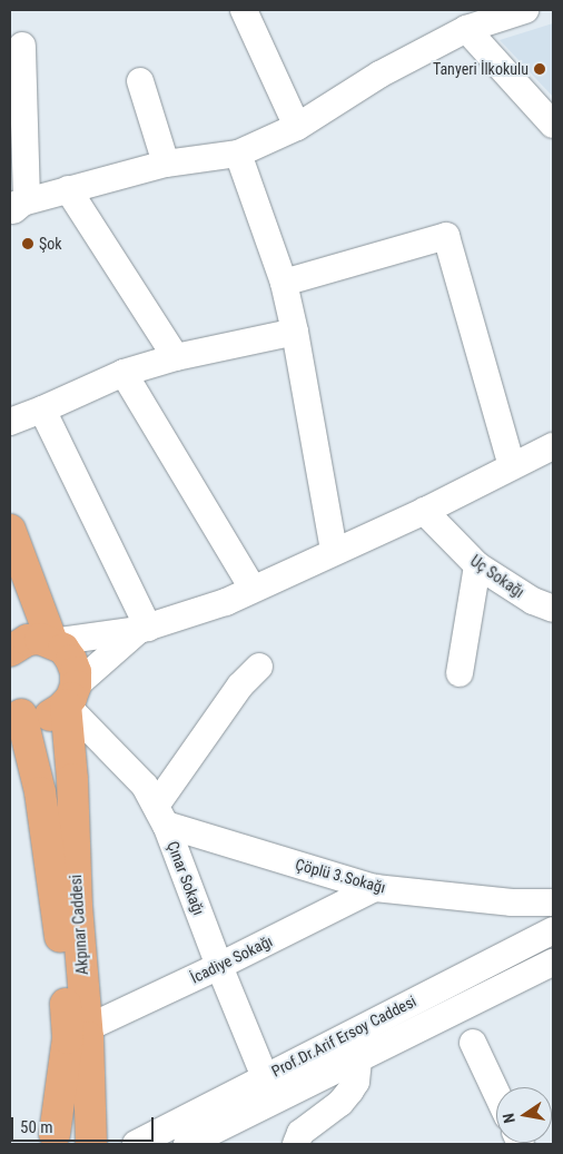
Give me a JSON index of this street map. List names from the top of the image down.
{
  "streets": {
    "main road": ["Akpınar Caddesi"],
    "street": [
      "Uç Sokağı",
      "Çöplü 3.Sokağı",
      "Çınar Sokağı",
      "İcadiye Sokağı",
      "Prof.Dr.Arif Ersoy Caddesi"
    ]
  },
  "crossings": [
    ["Çöplü 3.Sokağı", "Çınar Sokağı"],
    ["Çöplü 3.Sokağı", "İcadiye Sokağı"],
    ["Çınar Sokağı", "Akpınar Caddesi"],
    ["Çınar Sokağı", "İcadiye Sokağı"],
    ["Çınar Sokağı", "Prof.Dr.Arif Ersoy Caddesi"],
    ["Akpınar Caddesi", "İcadiye Sokağı"]
  ],
  "places": ["Tanyeri İlkokulu", "Şok"],
  "scale_bar": "50 m",
  "north": "left"
}
